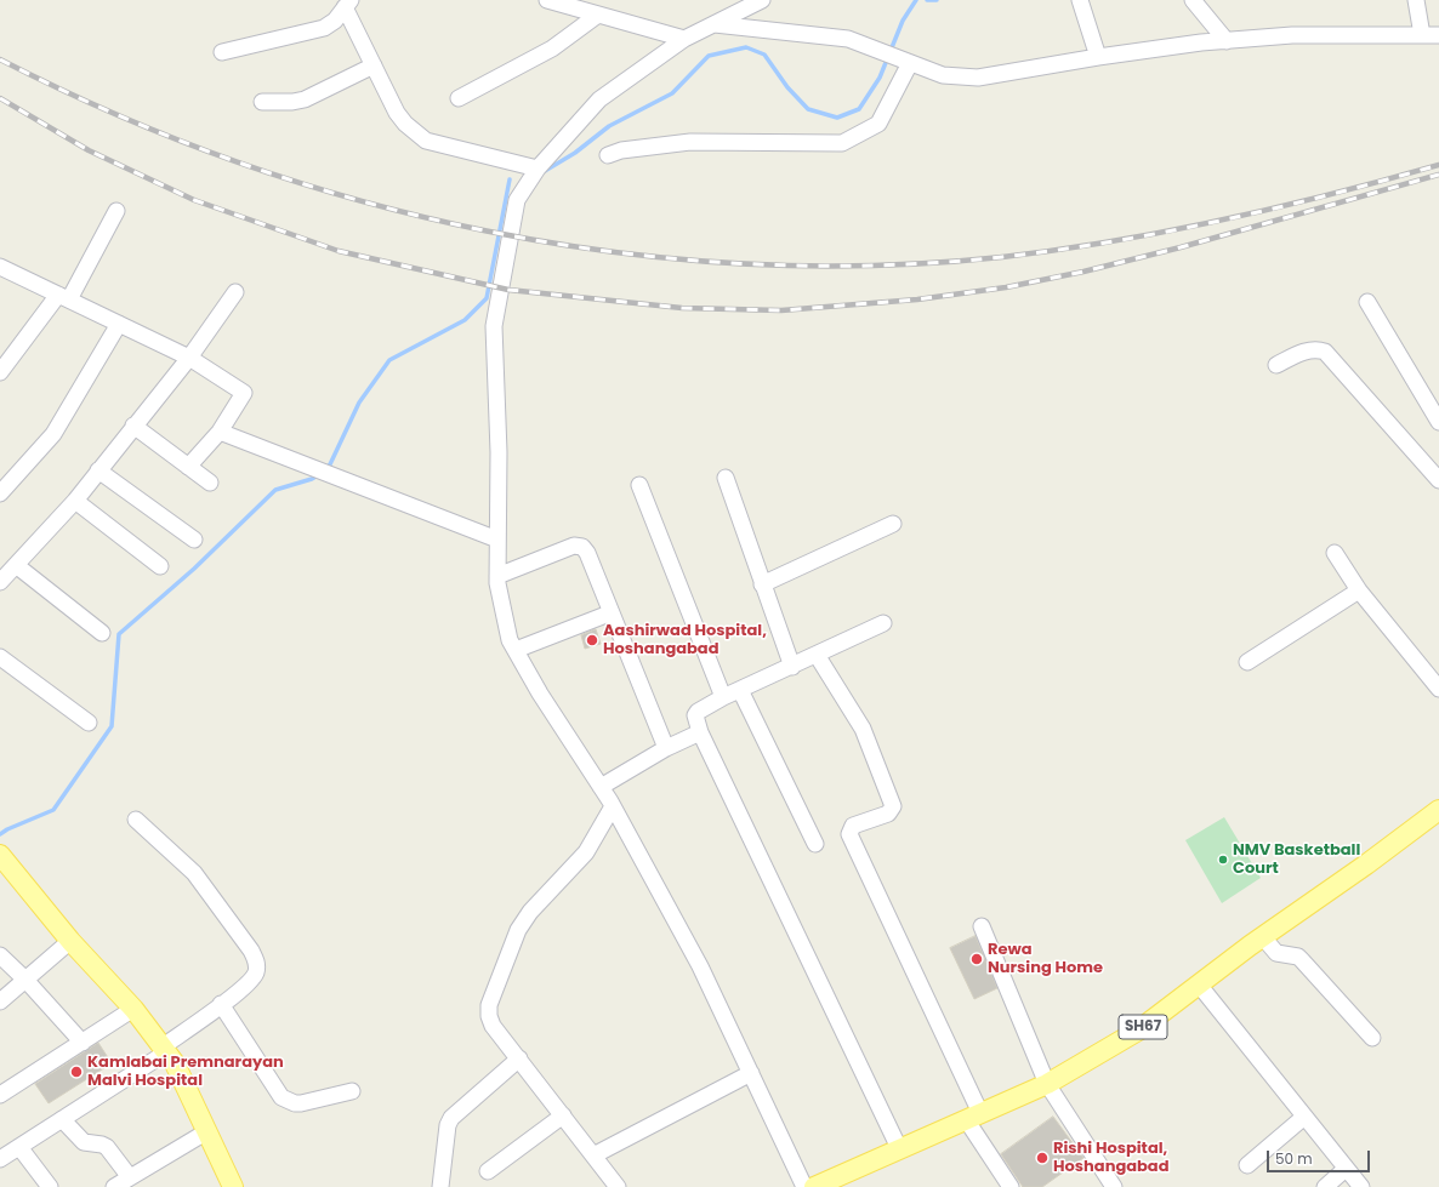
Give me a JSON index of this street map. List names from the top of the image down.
{
  "streets": {
    "main road": ["SH67"]
  },
  "places": [
    "Aashirwad Hospital, Hoshangabad",
    "NMV Basketball Court",
    "Rewa Nursing Home",
    "Kamlabai Premnarayan Malvi Hospital",
    "Rishi Hospital, Hoshangabad"
  ],
  "scale_bar": "50 m"
}
